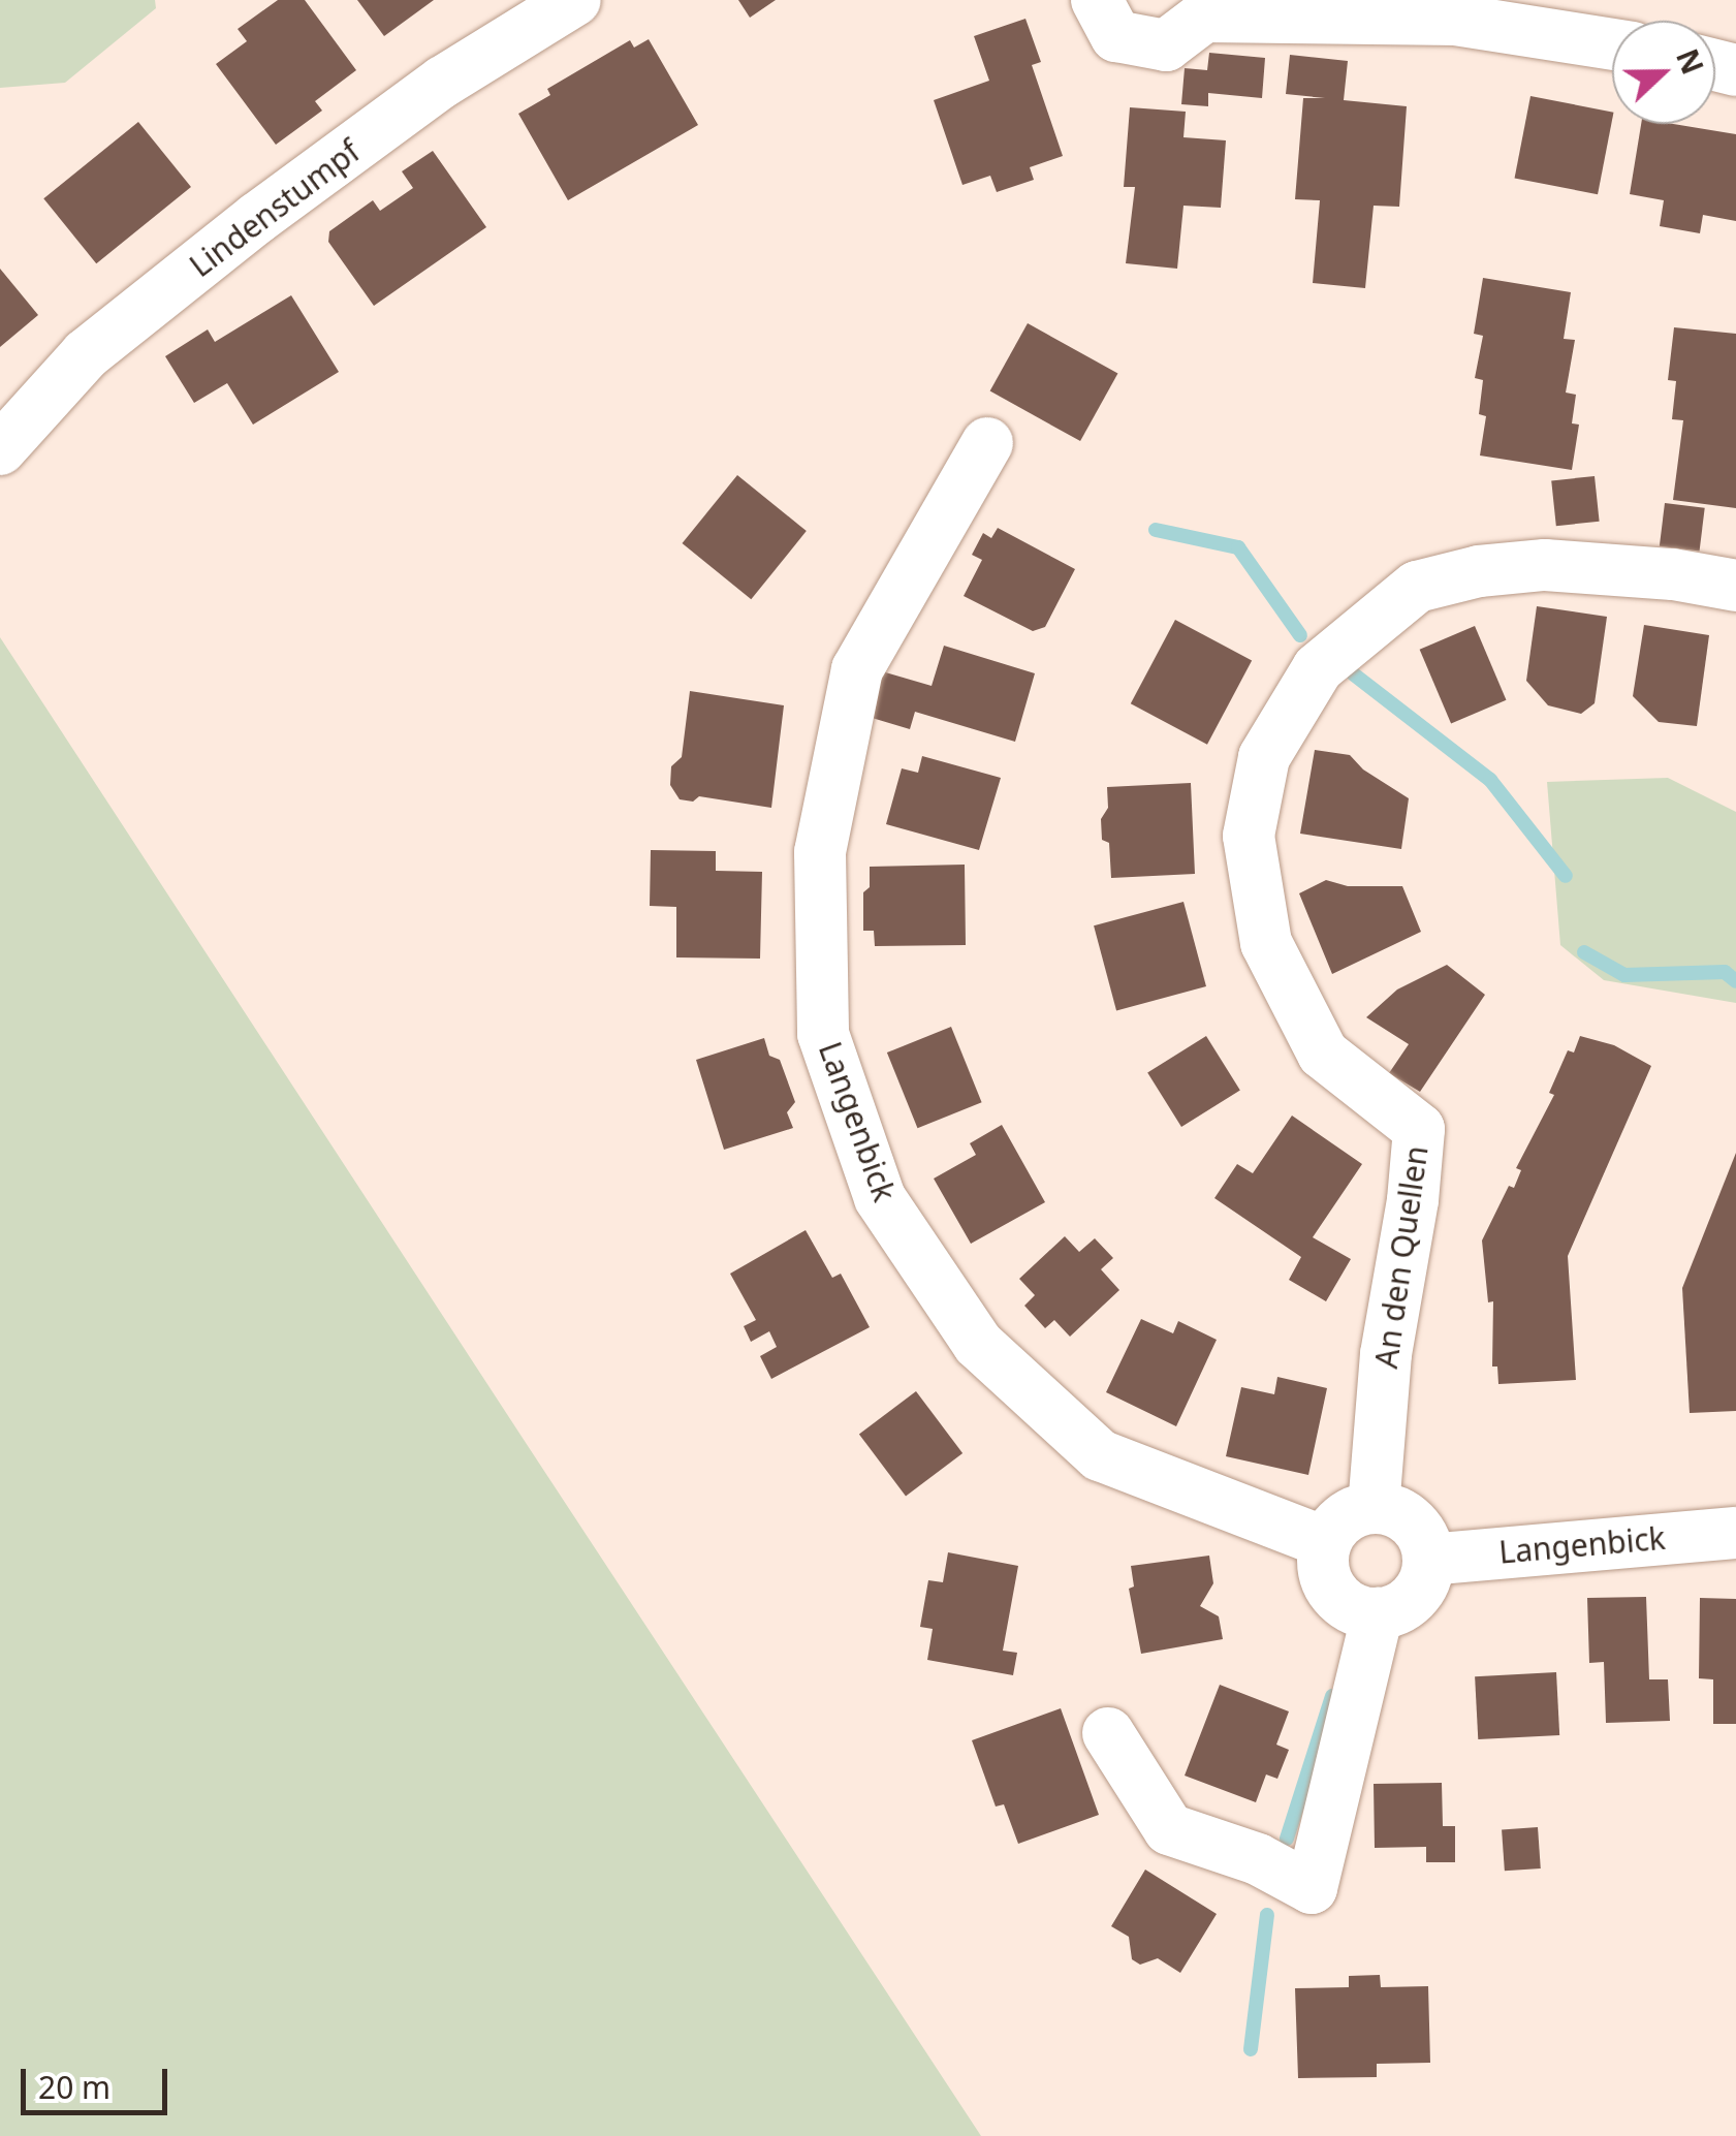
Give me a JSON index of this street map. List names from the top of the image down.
{
  "streets": {
    "street": ["Lindenstumpf", "Langenbick", "An den Quellen"]
  },
  "crossings": [
    ["Langenbick", "An den Quellen"]
  ],
  "scale_bar": "20 m",
  "north": "right"
}
